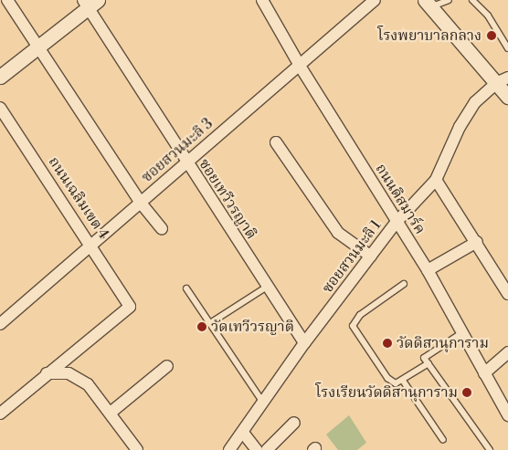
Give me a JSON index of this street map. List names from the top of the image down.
{
  "streets": {
    "street": [
      "ซอยสวนมะลิ 3",
      "ถนนเฉลิมเขต 4",
      "ซอยเทวีวรญาติ",
      "ถนนดิสมาร์ค",
      "ซอยสวนมะลิ 1"
    ]
  },
  "crossings": [
    ["ซอยสวนมะลิ 3", "ถนนเฉลิมเขต 4"],
    ["ซอยสวนมะลิ 3", "ซอยเทวีวรญาติ"],
    ["ซอยสวนมะลิ 3", "ถนนดิสมาร์ค"],
    ["ซอยเทวีวรญาติ", "ซอยสวนมะลิ 1"],
    ["ถนนดิสมาร์ค", "ซอยสวนมะลิ 1"]
  ],
  "places": [
    "โรงพยาบาลกลาง",
    "วัดเทวีวรญาติ",
    "วัดดิสานุการาม",
    "โรงเรียนวัดดิสานุการาม"
  ]
}
